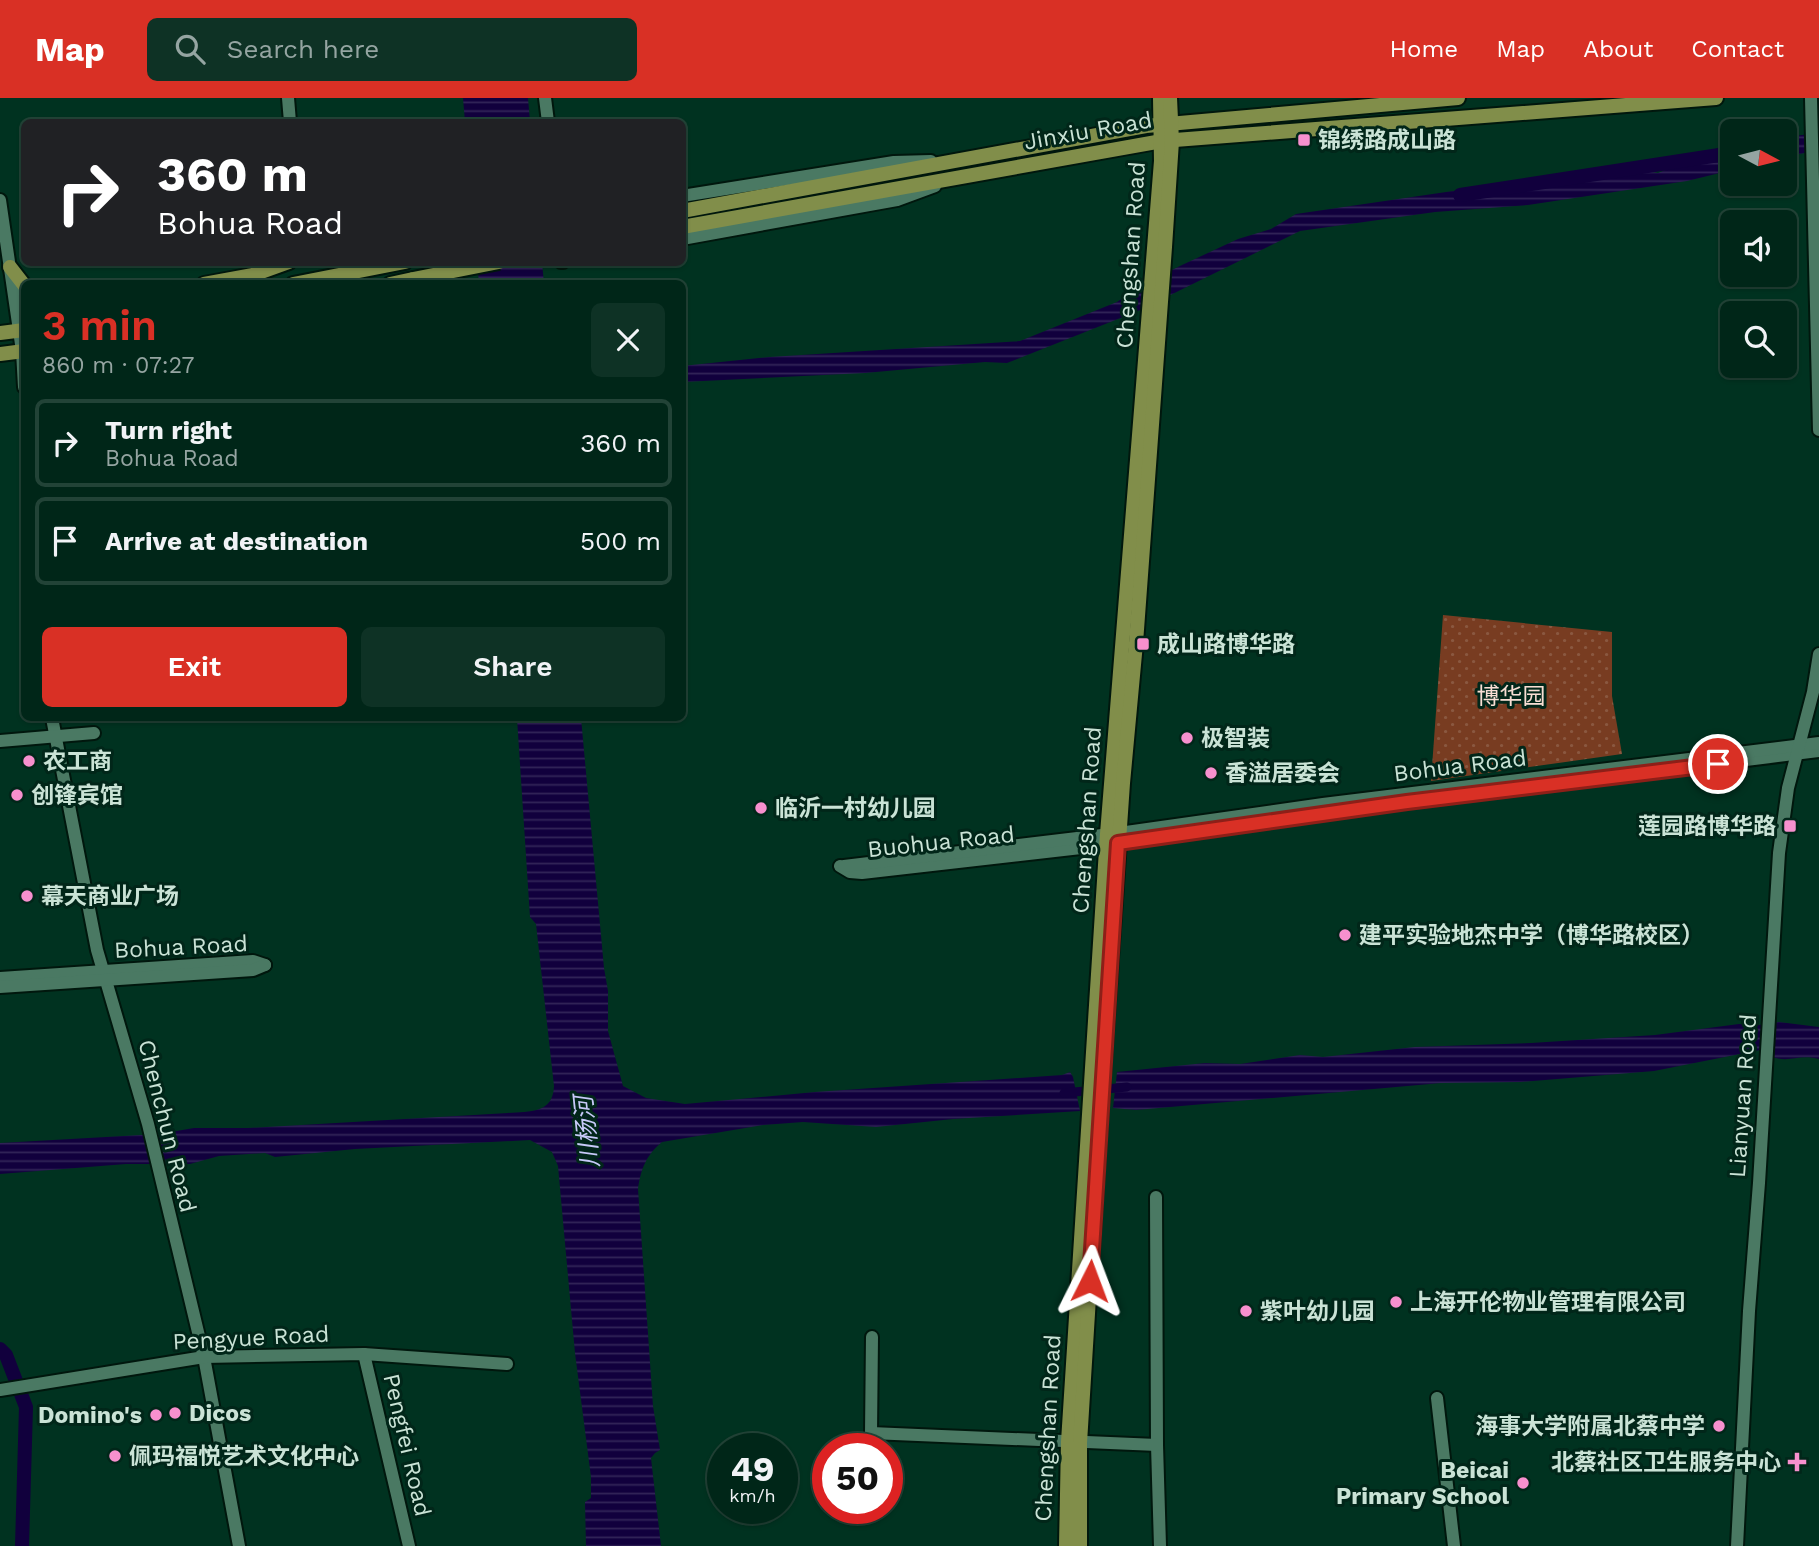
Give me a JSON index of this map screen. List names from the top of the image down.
{
  "streets": {
    "main road": ["Jinxiu Road", "Chengshan Road"],
    "street": [
      "Bohua Road",
      "Buohua Road",
      "Lianyuan Road",
      "Chenchun Road",
      "Pengyue Road",
      "Pengfei Road"
    ]
  },
  "crossings": [
    ["Jinxiu Road", "Chengshan Road"],
    ["Chengshan Road", "Bohua Road"],
    ["Chengshan Road", "Buohua Road"],
    ["Bohua Road", "Buohua Road"],
    ["Bohua Road", "Lianyuan Road"],
    ["Bohua Road", "Chenchun Road"],
    ["Chenchun Road", "Pengyue Road"],
    ["Pengyue Road", "Pengfei Road"]
  ],
  "water": ["川杨河"],
  "parks": ["博华园"],
  "places": {
    "transit": ["锦绣路成山路", "成山路博华路", "莲园路博华路"],
    "other": [
      "极智装",
      "农工商",
      "香溢居委会",
      "创锋宾馆",
      "临沂一村幼儿园",
      "幕天商业广场",
      "建平实验地杰中学（博华路校区）",
      "上海开伦物业管理有限公司",
      "紫叶幼儿园",
      "Dicos",
      "Domino's",
      "海事大学附属北蔡中学",
      "佩玛福悦艺术文化中心",
      "Beicai Primary School"
    ],
    "health": ["北蔡社区卫生服务中心"]
  },
  "north": "right",
  "page": {
    "header": "Map",
    "search": "Search here",
    "nav": [
      "Home",
      "Map",
      "About",
      "Contact"
    ],
    "turn": ["360 m", "Bohua Road"],
    "heading": ["3 min", "860 m · 07:27"],
    "list": [
      {
        "name": "Turn right",
        "note": "Bohua Road",
        "value": "360 m"
      },
      {
        "name": "Arrive at destination",
        "value": "500 m"
      }
    ],
    "buttons": ["Exit", "Share"],
    "speed": "49 km/h",
    "limit": "50"
  }
}
